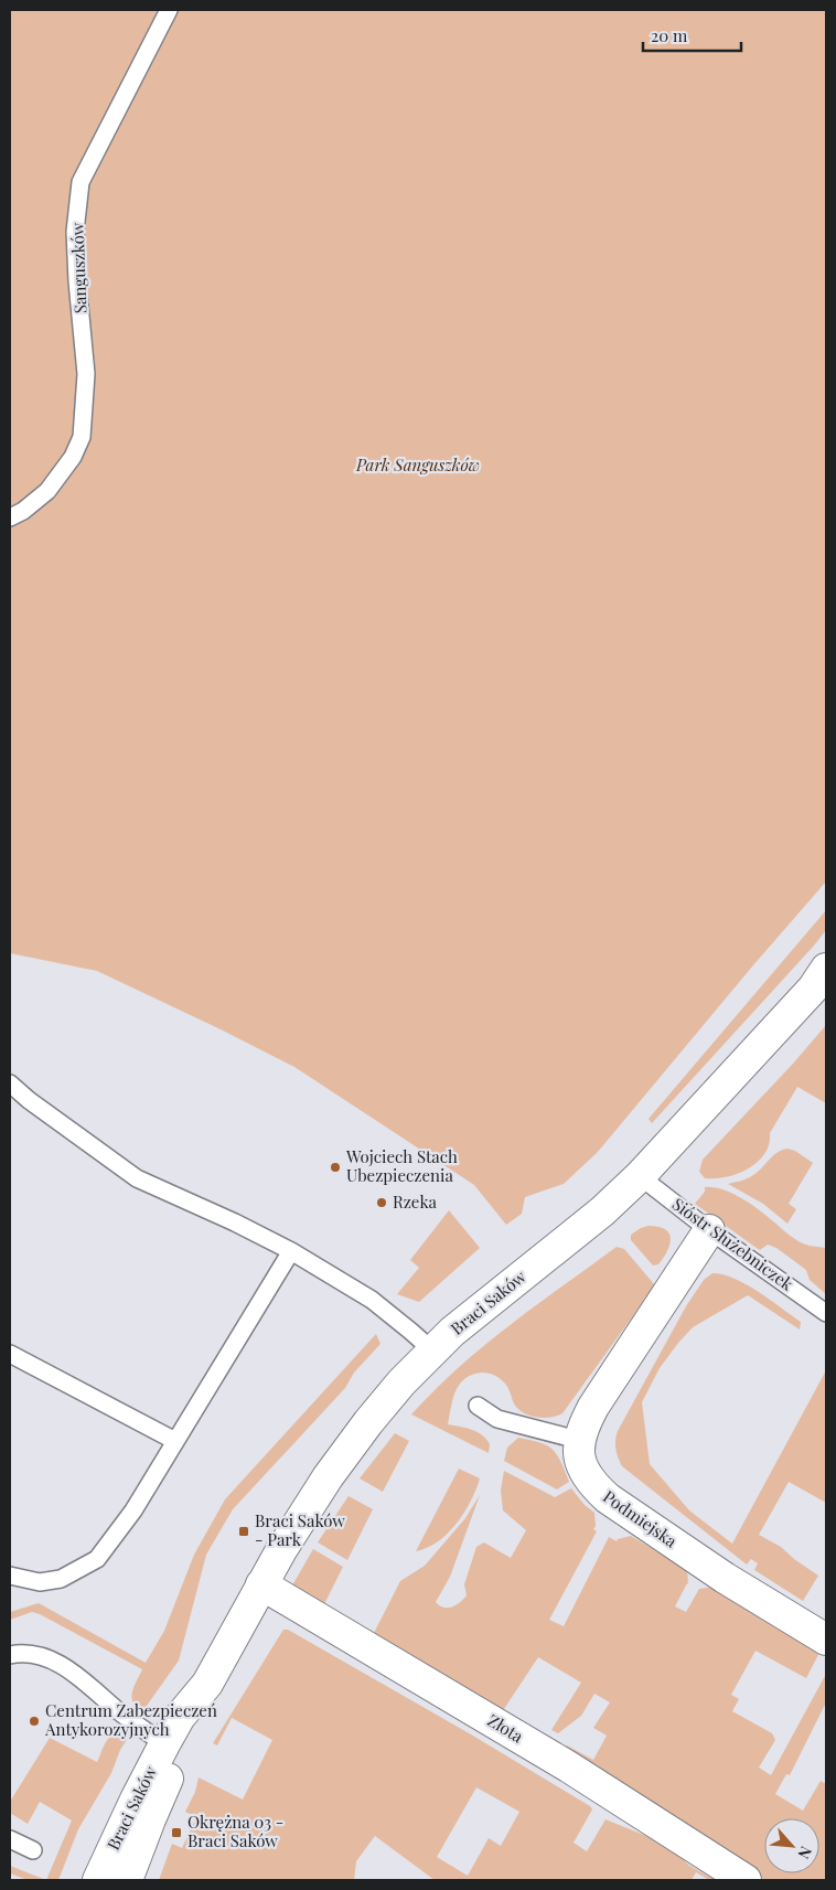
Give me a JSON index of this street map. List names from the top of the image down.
{
  "streets": {
    "street": ["Braci Saków", "Podmiejska", "Złota"],
    "lane": ["Sanguszków", "Sióstr Służebniczek"]
  },
  "crossings": [
    ["Sióstr Służebniczek", "Braci Saków"],
    ["Braci Saków", "Złota"]
  ],
  "parks": ["Park Sanguszków"],
  "places": {
    "other": ["Wojciech Stach Ubezpieczenia", "Rzeka", "Centrum Zabezpieczeń Antykorozyjnych"],
    "transit": ["Braci Saków - Park", "Okrężna 03 - Braci Saków"]
  },
  "scale_bar": "20 m",
  "north": "bottom right"
}
